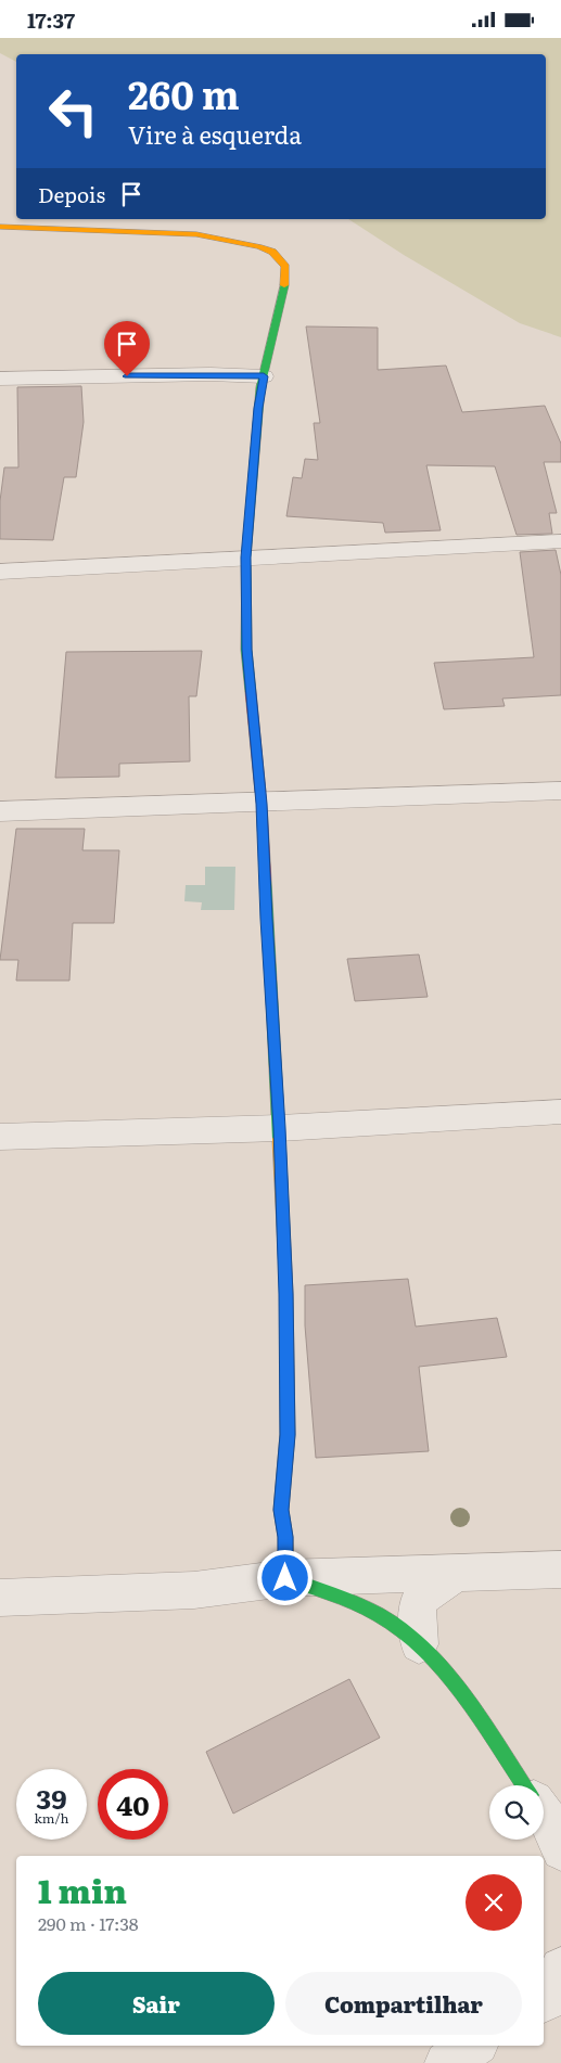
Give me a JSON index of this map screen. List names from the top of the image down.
{
  "page": {
    "status": "17:37",
    "turn": ["260 m", "Vire à esquerda"],
    "then": "Depois",
    "speed": "39 km/h",
    "limit": "40",
    "heading": ["1 min", "290 m · 17:38"],
    "buttons": ["Sair", "Compartilhar"]
  }
}
